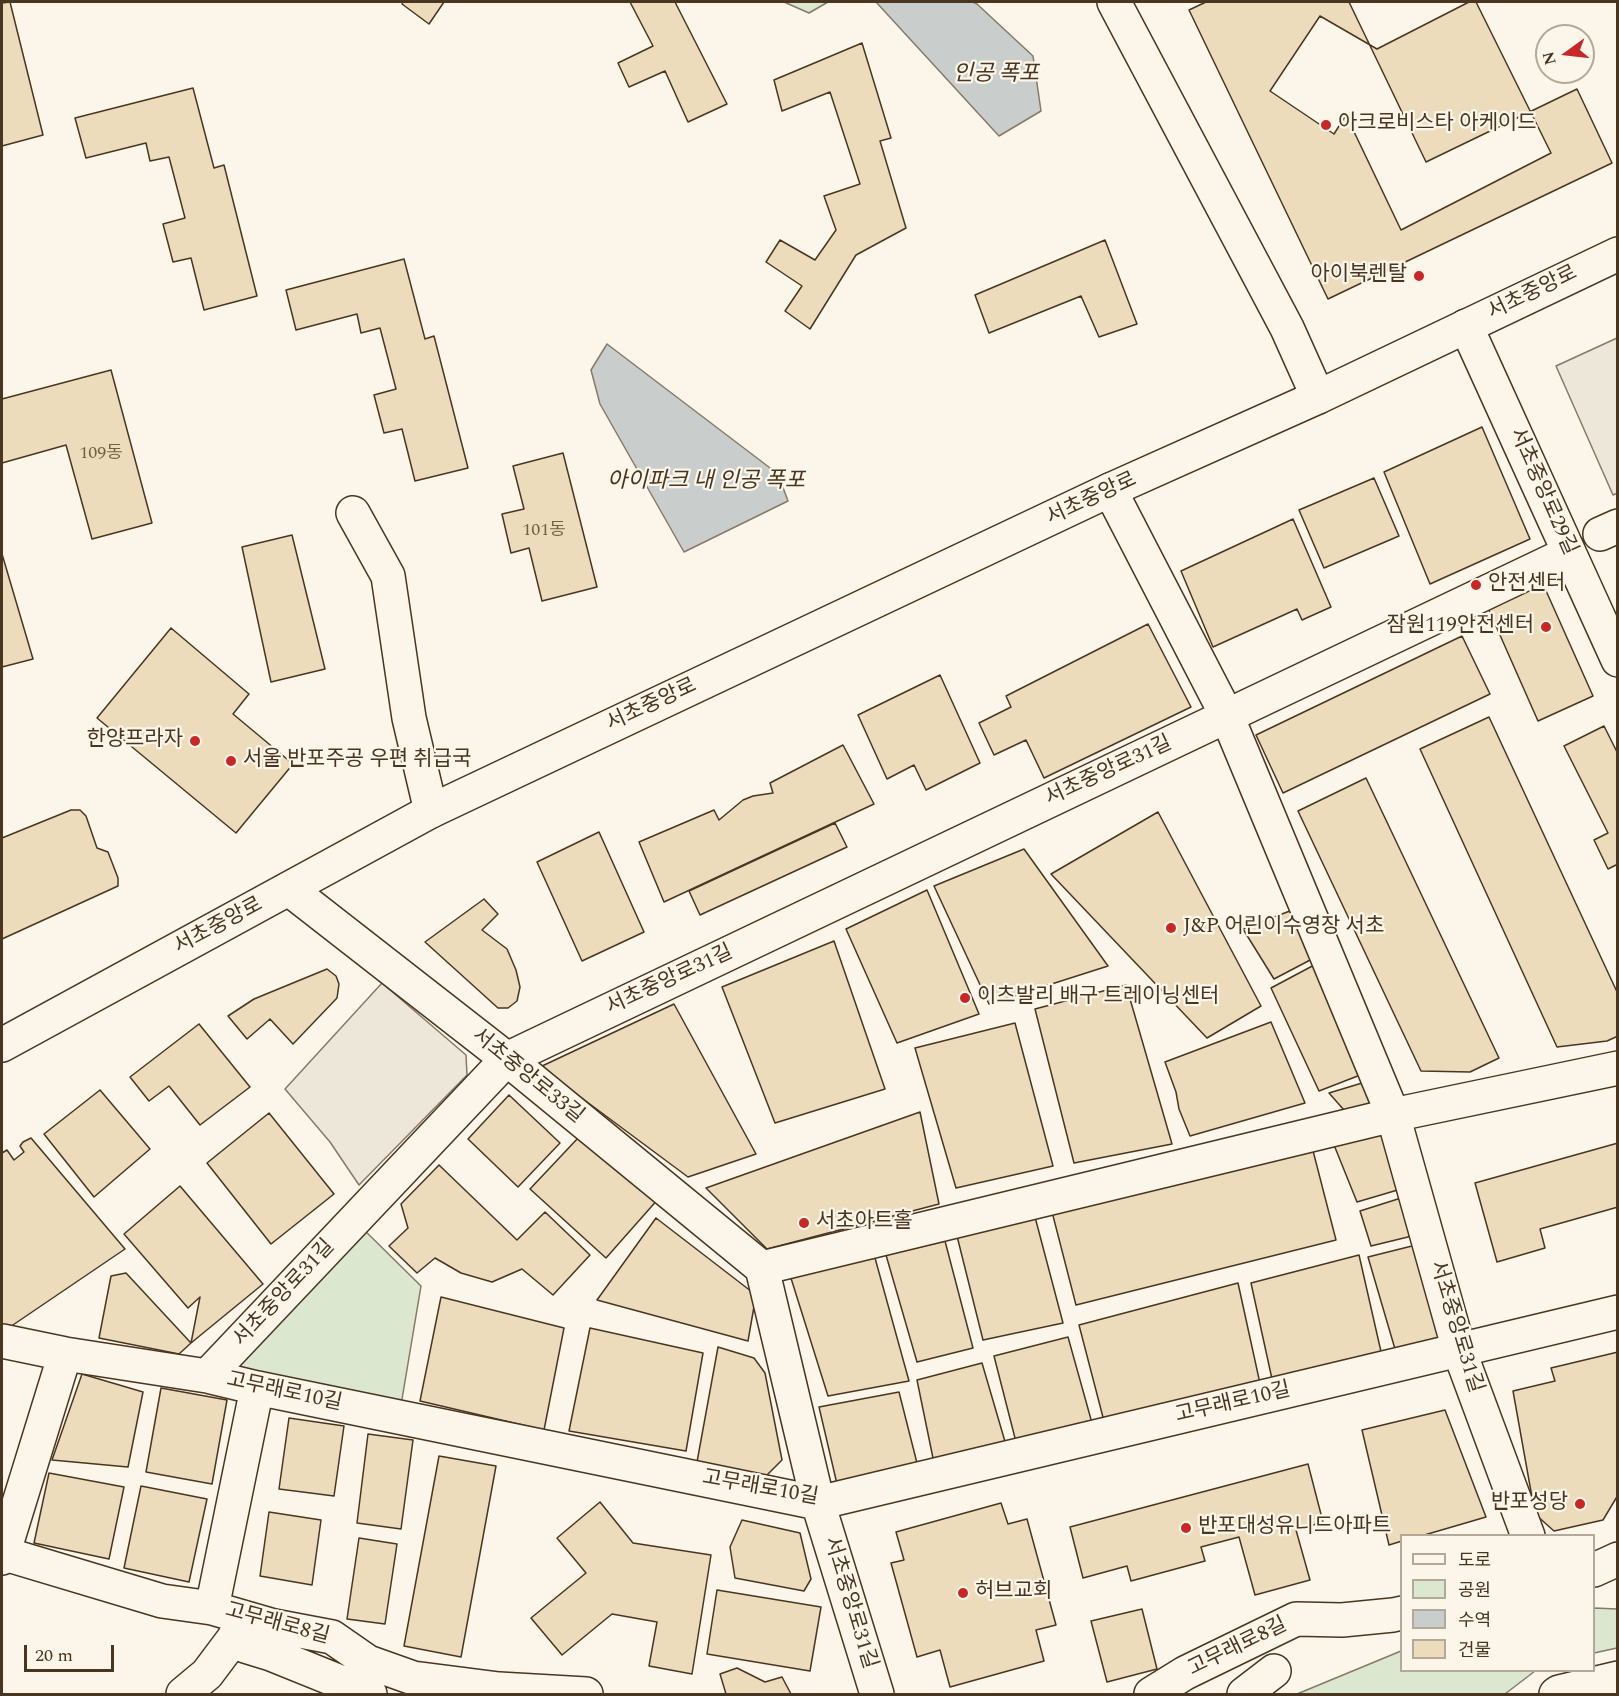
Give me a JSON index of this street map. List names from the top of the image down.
{
  "streets": {
    "street": [
      "서초중앙로",
      "서초중앙로29길",
      "서초중앙로31길",
      "서초중앙로33길",
      "고무래로10길",
      "고무래로8길"
    ]
  },
  "crossings": [
    ["서초중앙로", "서초중앙로29길"],
    ["서초중앙로", "서초중앙로31길"],
    ["서초중앙로", "서초중앙로33길"],
    ["서초중앙로29길", "서초중앙로31길"],
    ["서초중앙로31길", "서초중앙로33길"],
    ["서초중앙로31길", "고무래로10길"]
  ],
  "water": ["인공 폭포", "아이파크 내 인공 폭포"],
  "places": [
    "아크로비스타 아케이드",
    "아이북렌탈",
    "안전센터",
    "잠원119안전센터",
    "한양프라자",
    "서울 반포주공 우편 취급국",
    "J&P 어린이수영장 서초",
    "이츠발리 배구 트레이닝센터",
    "서초아트홀",
    "반포성당",
    "반포대성유니드아파트",
    "허브교회"
  ],
  "house_numbers": ["109동", "101동"],
  "legend": [
    "도로",
    "공원",
    "수역",
    "건물"
  ],
  "scale_bar": "20 m",
  "north": "left"
}
